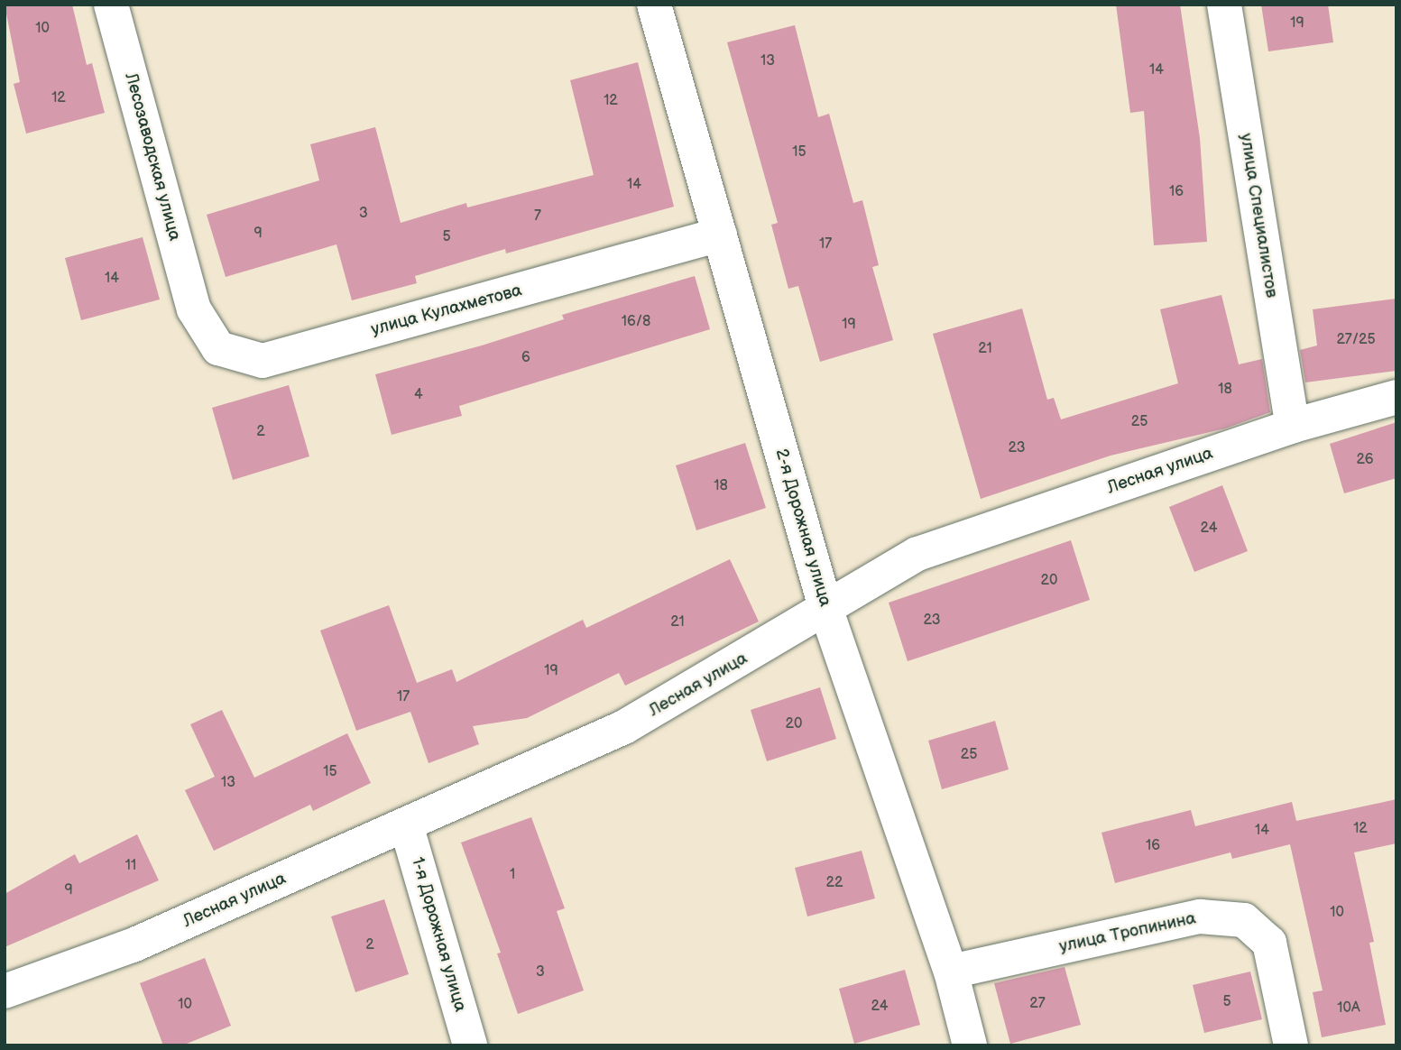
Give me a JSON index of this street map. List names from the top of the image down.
{
  "streets": {
    "street": [
      "Лесозаводская улица",
      "улица Специалистов",
      "улица Кулахметова",
      "Лесная улица",
      "2-я Дорожная улица",
      "улица Тропинина",
      "1-я Дорожная улица"
    ]
  },
  "crossings": [
    ["Лесозаводская улица", "улица Кулахметова"],
    ["улица Специалистов", "Лесная улица"],
    ["улица Кулахметова", "2-я Дорожная улица"],
    ["Лесная улица", "2-я Дорожная улица"],
    ["Лесная улица", "1-я Дорожная улица"],
    ["2-я Дорожная улица", "улица Тропинина"]
  ],
  "house_numbers": [
    "19",
    "10",
    "13",
    "14",
    "12",
    "12",
    "15",
    "14",
    "16",
    "3",
    "7",
    "9",
    "5",
    "17",
    "14",
    "16/8",
    "19",
    "27/25",
    "21",
    "6",
    "18",
    "4",
    "25",
    "2",
    "23",
    "26",
    "18",
    "24",
    "20",
    "23",
    "21",
    "19",
    "17",
    "20",
    "25",
    "15",
    "13",
    "12",
    "14",
    "16",
    "11",
    "1",
    "22",
    "9",
    "10",
    "2",
    "3",
    "5",
    "27",
    "10",
    "24",
    "10А"
  ]
}
